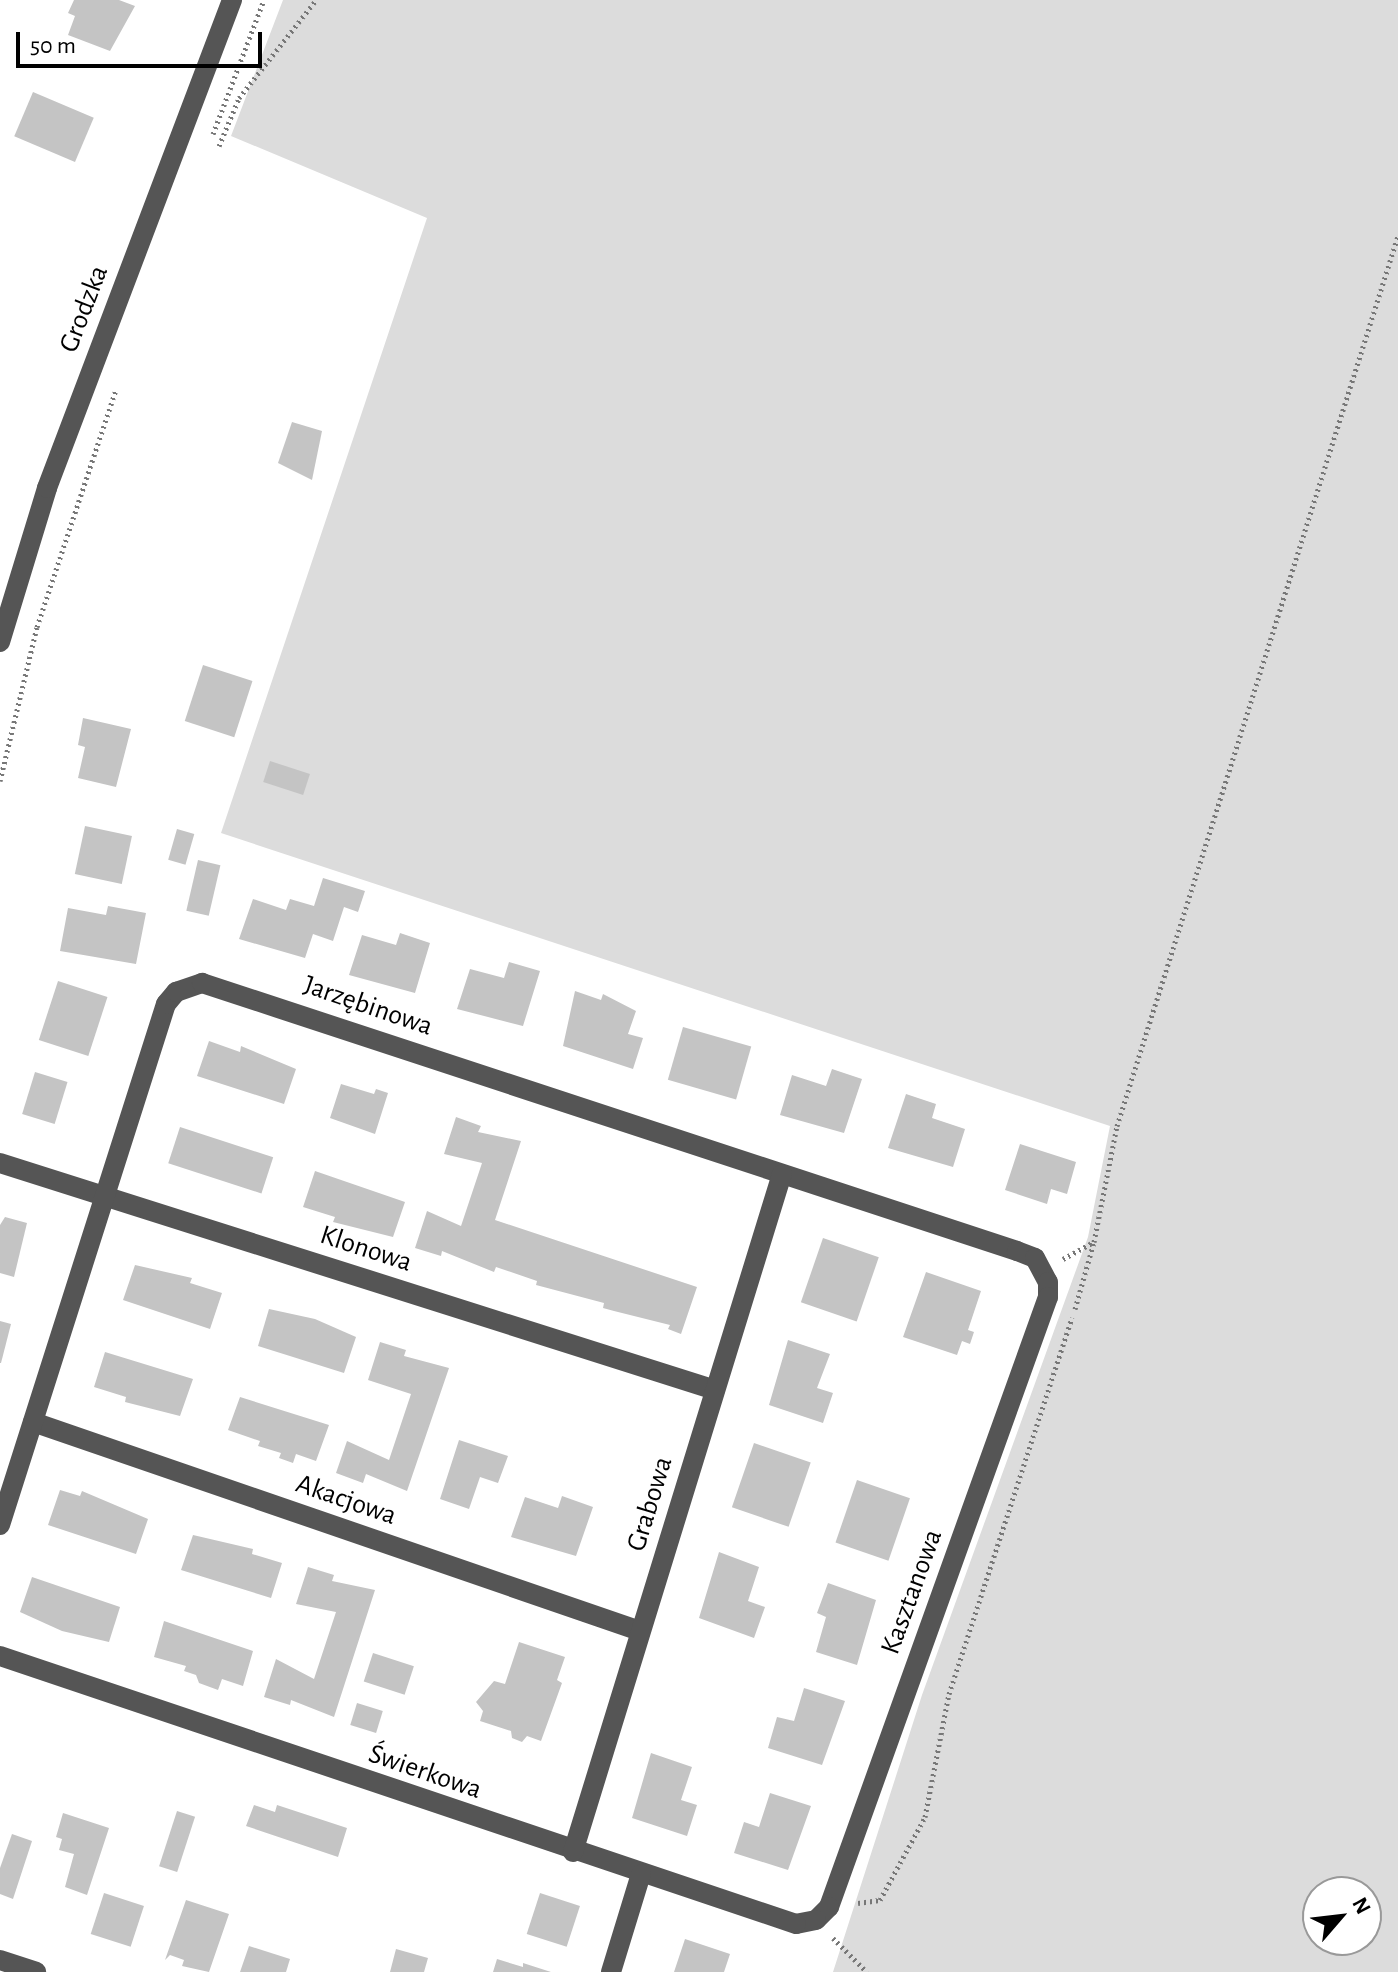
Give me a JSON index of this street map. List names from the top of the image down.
{
  "streets": {
    "street": [
      "Grodzka",
      "Jarzębinowa",
      "Klonowa",
      "Akacjowa",
      "Grabowa",
      "Kasztanowa",
      "Świerkowa"
    ]
  },
  "crossings": [
    ["Jarzębinowa", "Klonowa"],
    ["Jarzębinowa", "Akacjowa"],
    ["Jarzębinowa", "Grabowa"],
    ["Jarzębinowa", "Kasztanowa"],
    ["Klonowa", "Grabowa"],
    ["Akacjowa", "Grabowa"],
    ["Grabowa", "Świerkowa"],
    ["Kasztanowa", "Świerkowa"]
  ],
  "scale_bar": "50 m",
  "north": "top right"
}
